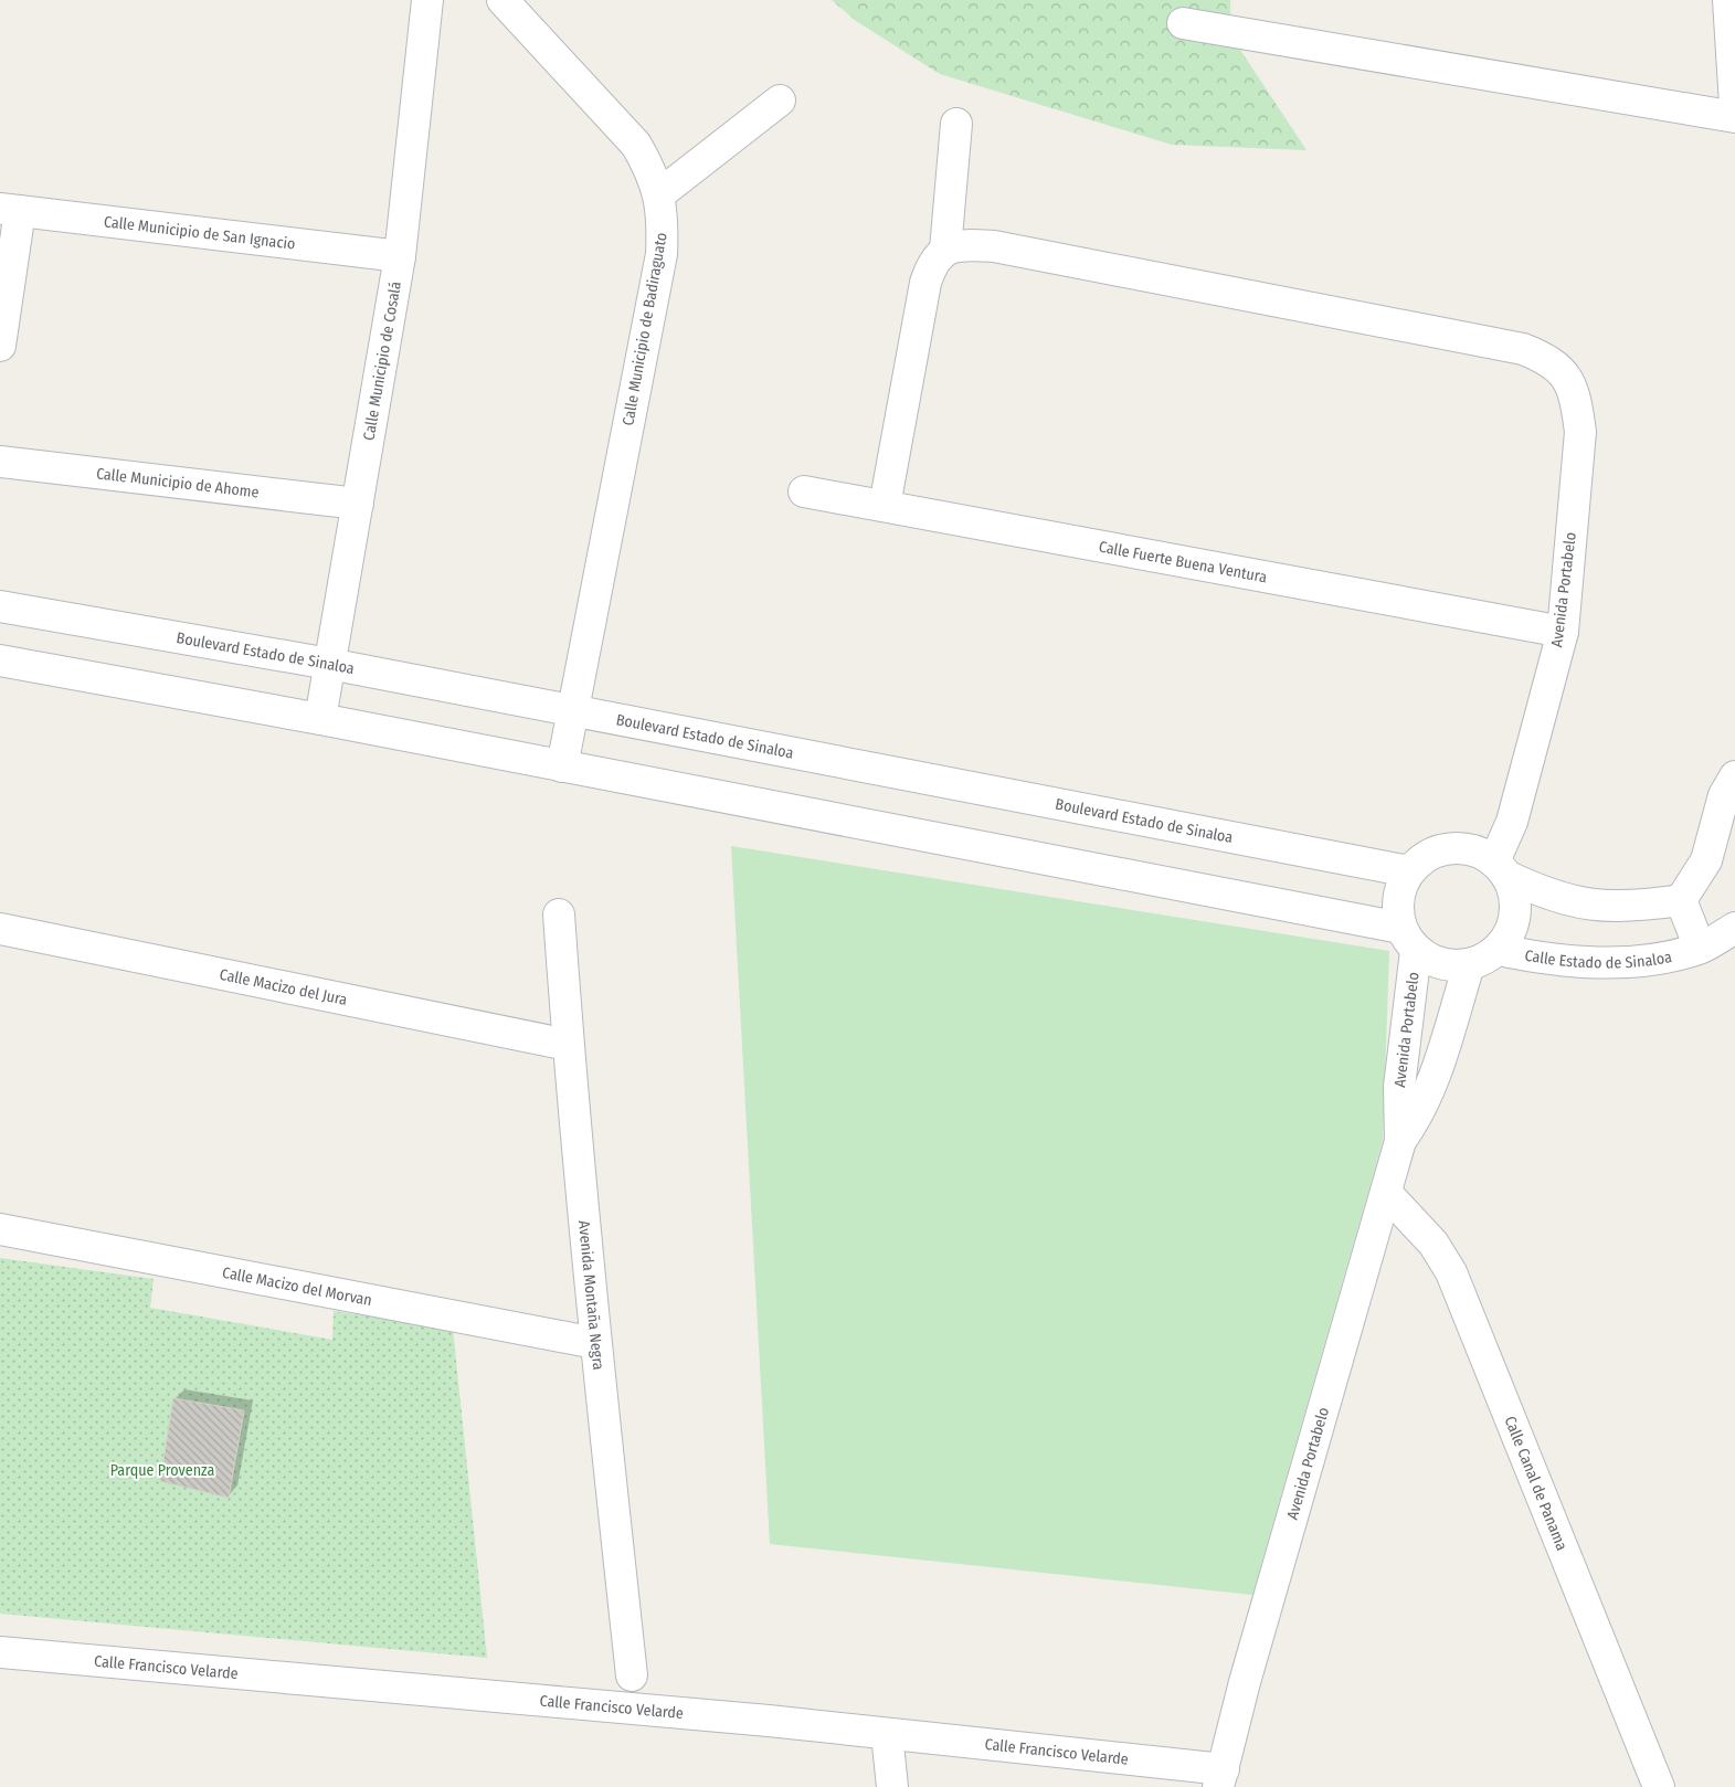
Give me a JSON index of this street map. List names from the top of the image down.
{
  "streets": {
    "street": [
      "Calle Municipio de San Ignacio",
      "Calle Municipio de Badiraguato",
      "Calle Municipio de Cosalá",
      "Calle Municipio de Ahome",
      "Calle Fuerte Buena Ventura",
      "Avenida Portabelo",
      "Boulevard Estado de Sinaloa",
      "Calle Estado de Sinaloa",
      "Calle Macizo del Jura",
      "Calle Macizo del Morvan",
      "Avenida Montaña Negra",
      "Calle Canal de Panama",
      "Calle Francisco Velarde"
    ]
  },
  "crossings": [
    ["Calle Municipio de San Ignacio", "Calle Municipio de Cosalá"],
    ["Calle Municipio de Badiraguato", "Boulevard Estado de Sinaloa"],
    ["Calle Municipio de Cosalá", "Calle Municipio de Ahome"],
    ["Calle Municipio de Cosalá", "Boulevard Estado de Sinaloa"],
    ["Calle Fuerte Buena Ventura", "Avenida Portabelo"],
    ["Avenida Portabelo", "Boulevard Estado de Sinaloa"],
    ["Avenida Portabelo", "Calle Estado de Sinaloa"],
    ["Avenida Portabelo", "Calle Canal de Panama"],
    ["Avenida Portabelo", "Calle Francisco Velarde"],
    ["Boulevard Estado de Sinaloa", "Calle Estado de Sinaloa"],
    ["Calle Macizo del Jura", "Avenida Montaña Negra"],
    ["Calle Macizo del Morvan", "Avenida Montaña Negra"]
  ],
  "parks": ["Parque Provenza"]
}
